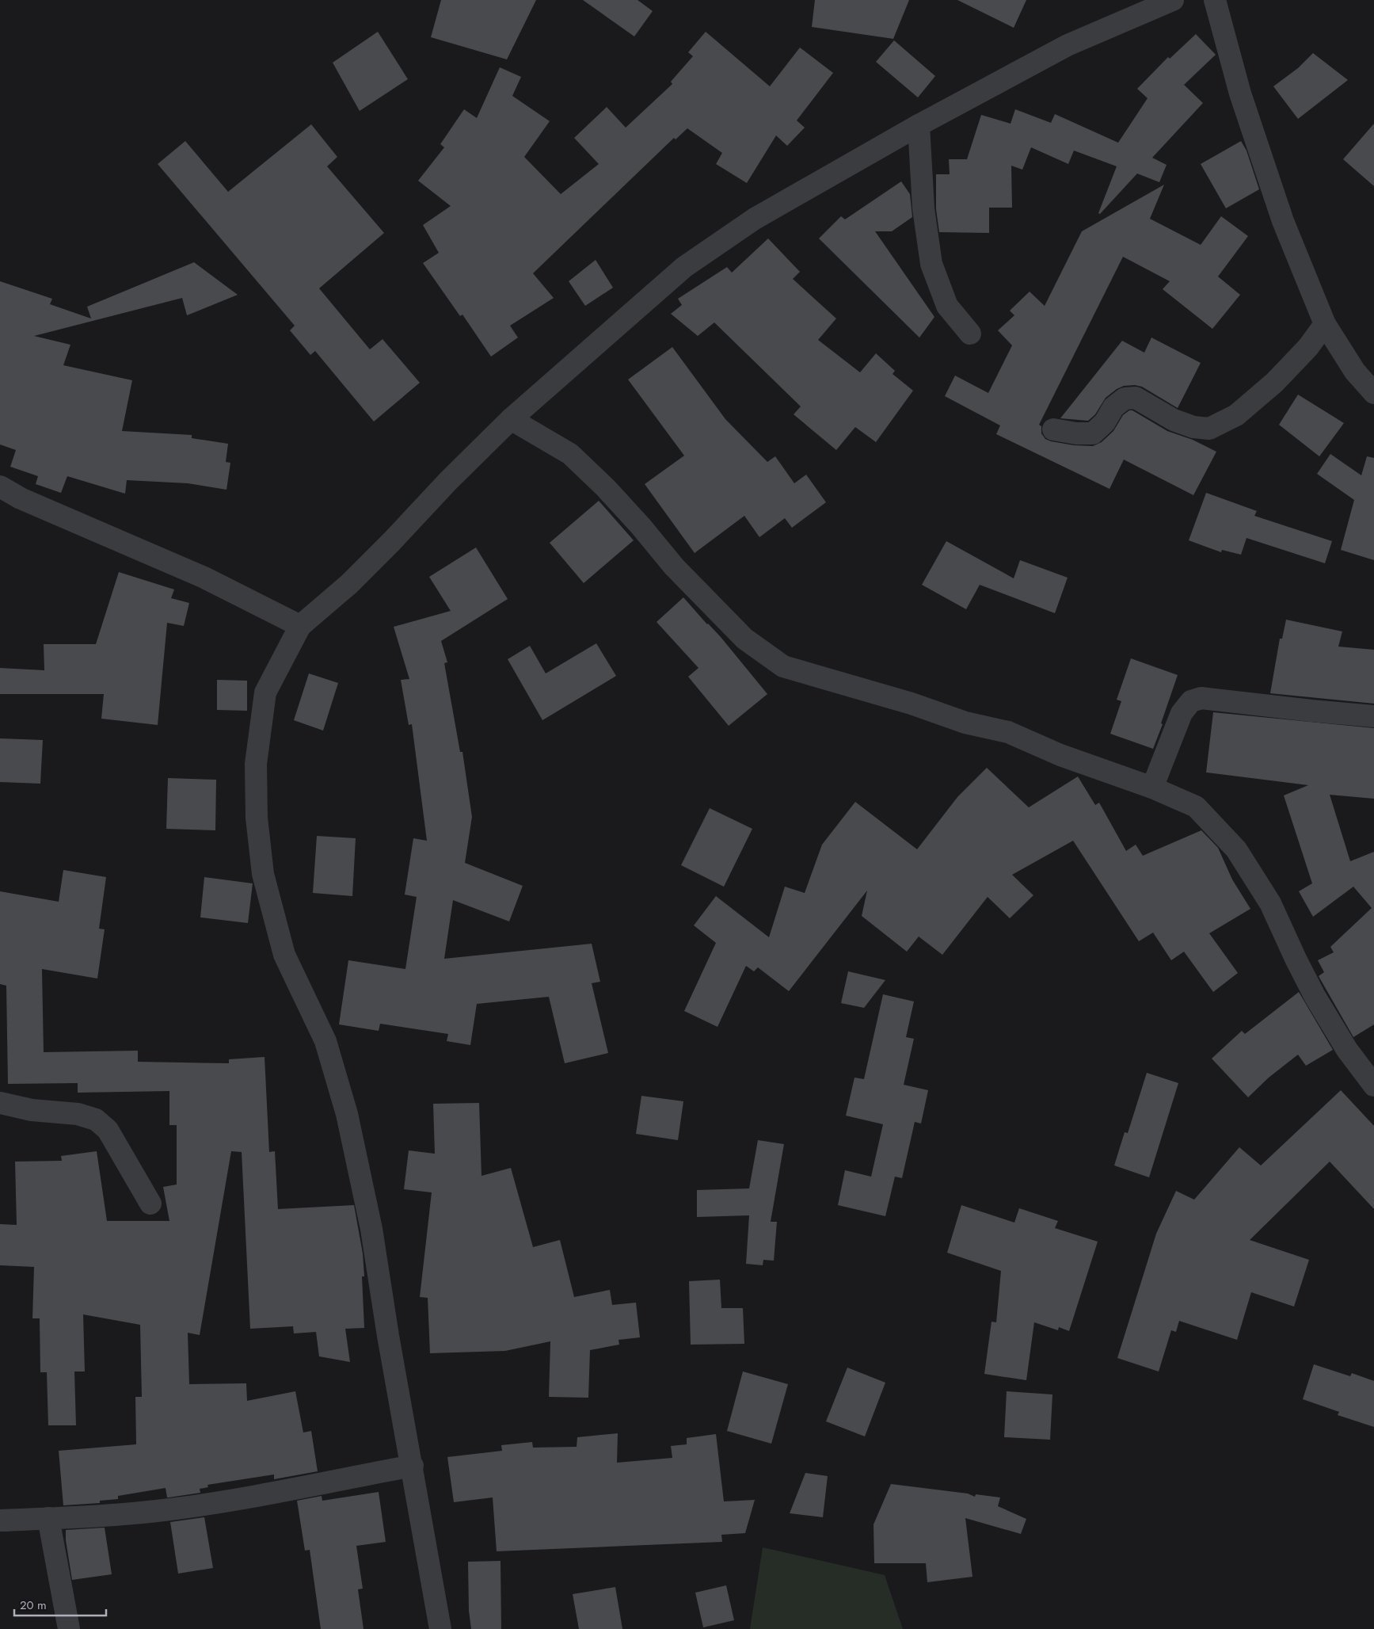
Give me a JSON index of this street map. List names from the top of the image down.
{
  "scale_bar": "20 m"
}
